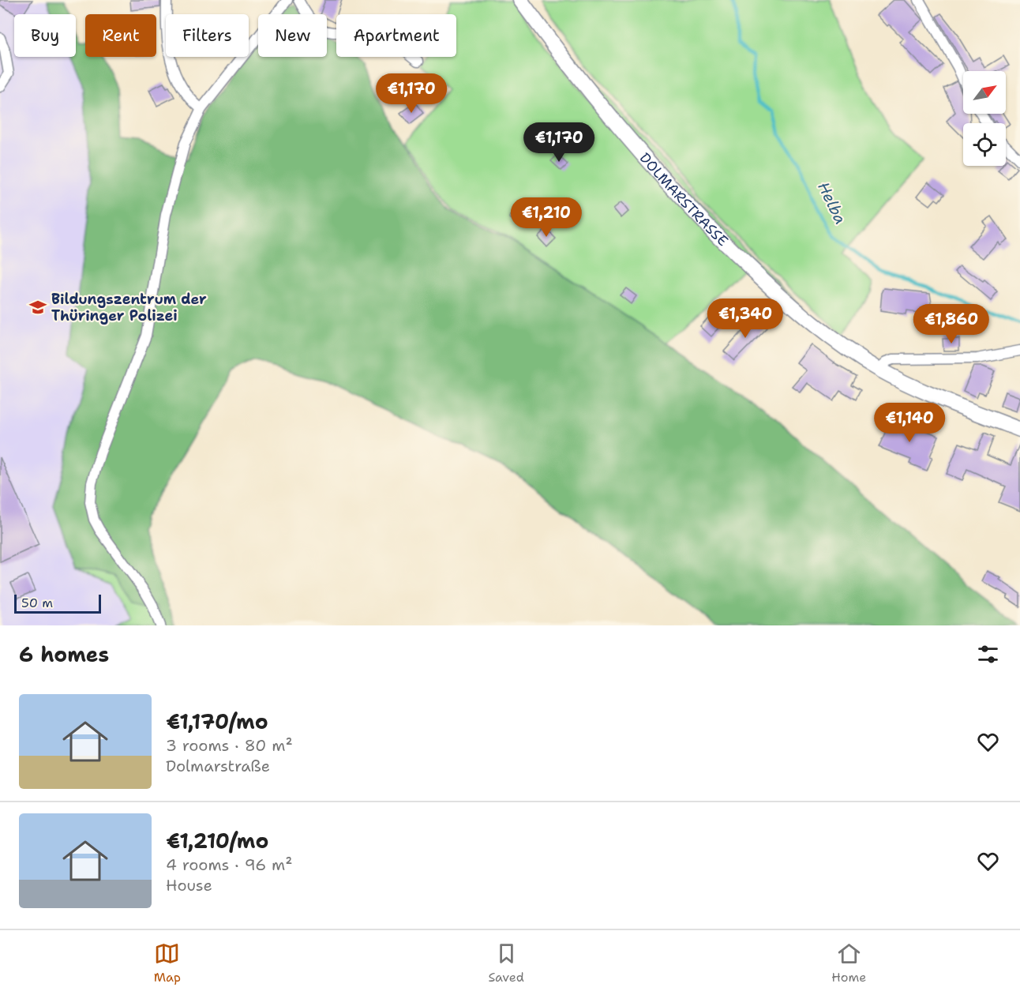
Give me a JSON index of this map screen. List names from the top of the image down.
{
  "streets": {
    "main road": ["DOLMARSTRASSE"]
  },
  "water": ["Helba"],
  "places": {
    "school or university": ["Bildungszentrum der Thüringer Polizei"]
  },
  "scale_bar": "50 m",
  "north": "top right",
  "page": {
    "chip": [
      "Buy",
      "Rent",
      "Filters",
      "New",
      "Apartment"
    ],
    "price": [
      "€1,170",
      "€1,170",
      "€1,210",
      "€1,340",
      "€1,860",
      "€1,140"
    ],
    "scale": "50 m",
    "heading": "6 homes",
    "list": [
      {
        "name": "€1,170/mo",
        "note": "3 rooms · 80 m² · Dolmarstraße"
      },
      {
        "name": "€1,210/mo",
        "note": "4 rooms · 96 m² · House"
      }
    ],
    "tabs": ["Map", "Saved", "Home"]
  }
}
